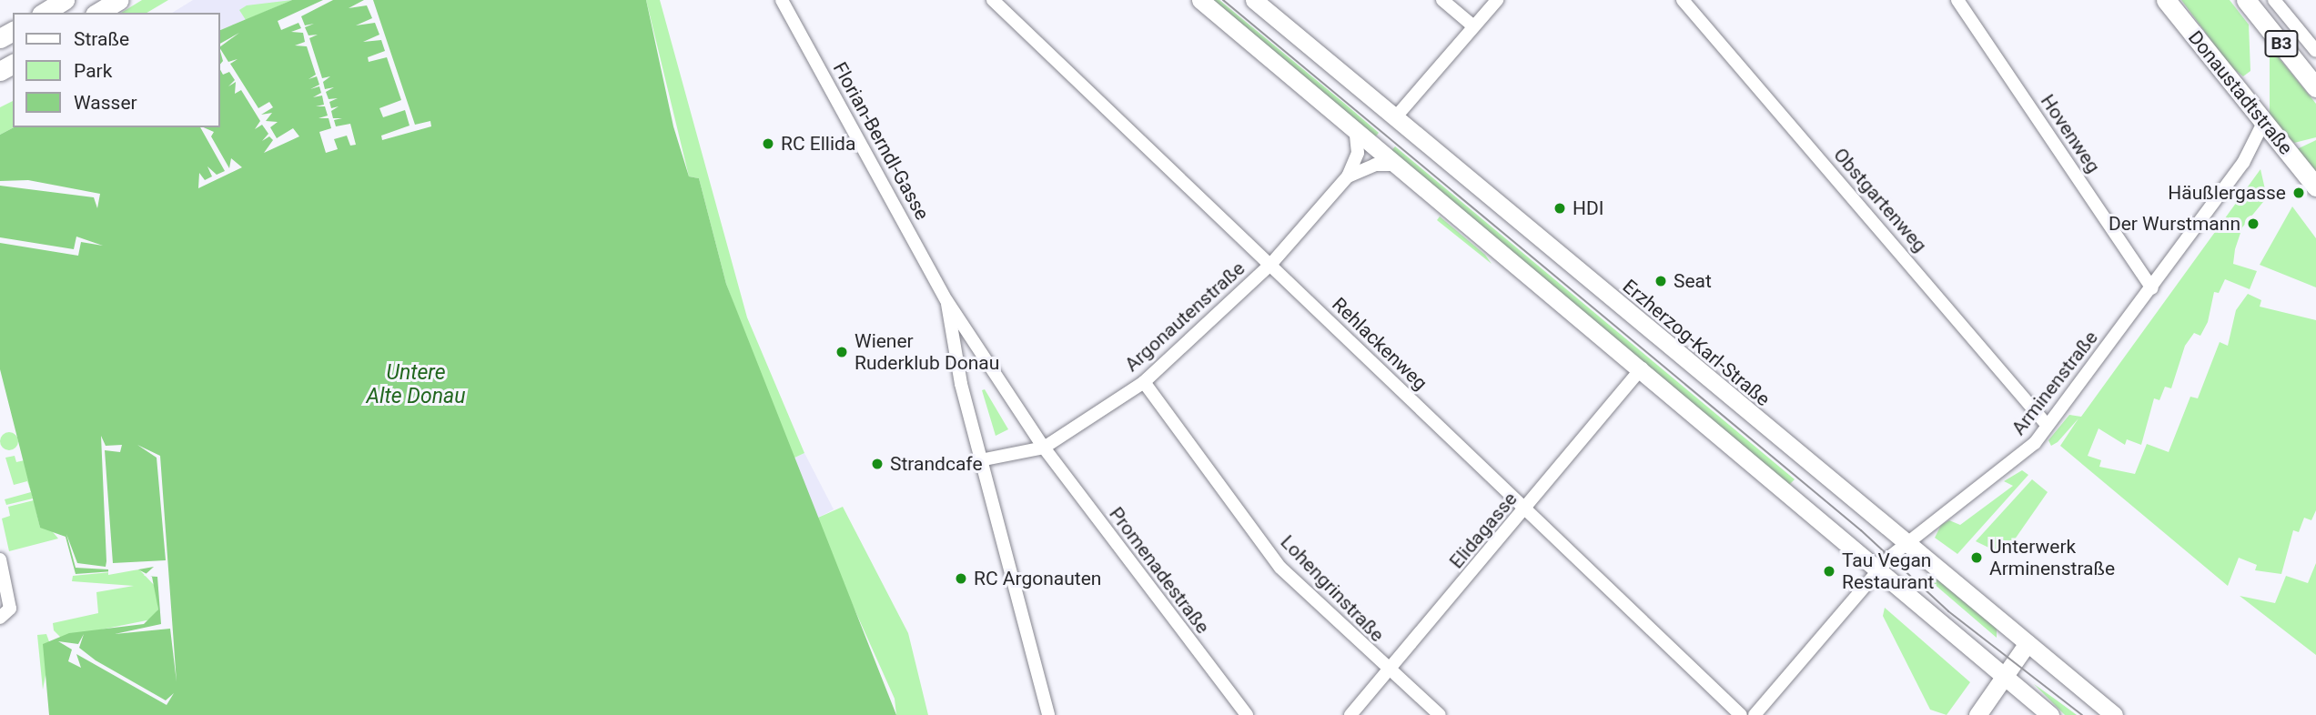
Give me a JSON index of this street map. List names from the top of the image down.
{
  "streets": {
    "main road": ["B3", "Donaustadtstraße", "Erzherzog-Karl-Straße"],
    "street": [
      "Hovenweg",
      "Florian-Berndl-Gasse",
      "Obstgartenweg",
      "Argonautenstraße",
      "Rehlackenweg",
      "Arminenstraße",
      "Elidagasse",
      "Promenadestraße",
      "Lohengrinstraße"
    ]
  },
  "crossings": [
    ["Donaustadtstraße", "Arminenstraße"],
    ["Hovenweg", "Arminenstraße"],
    ["Florian-Berndl-Gasse", "Argonautenstraße"],
    ["Florian-Berndl-Gasse", "Promenadestraße"],
    ["Obstgartenweg", "Arminenstraße"],
    ["Argonautenstraße", "Rehlackenweg"],
    ["Argonautenstraße", "Promenadestraße"],
    ["Argonautenstraße", "Lohengrinstraße"],
    ["Erzherzog-Karl-Straße", "Arminenstraße"],
    ["Rehlackenweg", "Elidagasse"],
    ["Elidagasse", "Lohengrinstraße"]
  ],
  "water": ["Untere Alte Donau"],
  "places": [
    "RC Ellida",
    "Häußlergasse",
    "HDI",
    "Der Wurstmann",
    "Seat",
    "Wiener Ruderklub Donau",
    "Strandcafe",
    "Unterwerk Arminenstraße",
    "Tau Vegan Restaurant",
    "RC Argonauten"
  ],
  "legend": ["Straße", "Park", "Wasser"]
}
